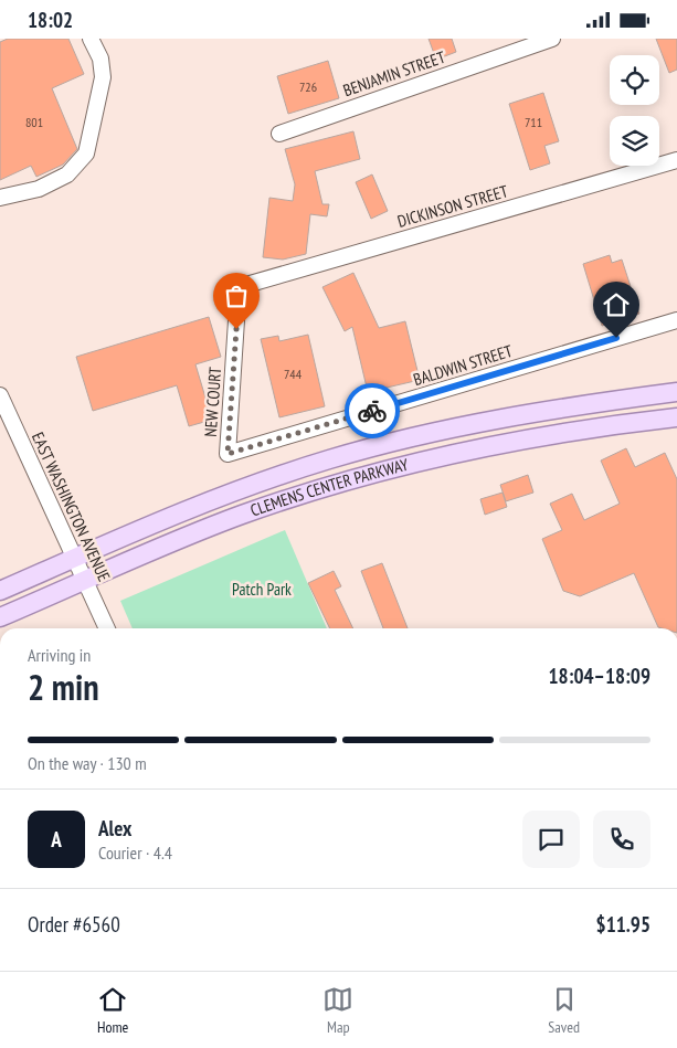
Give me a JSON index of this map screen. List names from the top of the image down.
{
  "streets": {
    "main road": ["CLEMENS CENTER PARKWAY"],
    "street": [
      "BENJAMIN STREET",
      "DICKINSON STREET",
      "BALDWIN STREET",
      "NEW COURT",
      "EAST WASHINGTON AVENUE"
    ]
  },
  "crossings": [
    ["DICKINSON STREET", "NEW COURT"],
    ["BALDWIN STREET", "NEW COURT"],
    ["CLEMENS CENTER PARKWAY", "EAST WASHINGTON AVENUE"]
  ],
  "parks": ["Patch Park"],
  "house_numbers": [
    "726",
    "801",
    "711",
    "744"
  ],
  "page": {
    "status": "18:02",
    "heading": ["2 min", "Arriving in", "18:04–18:09"],
    "panel": [
      "Alex",
      "Courier · 4.4",
      "Order #6560",
      "$11.95"
    ],
    "bar": "On the way · 130 m",
    "round": "A",
    "tabs": ["Home", "Map", "Saved"]
  }
}
